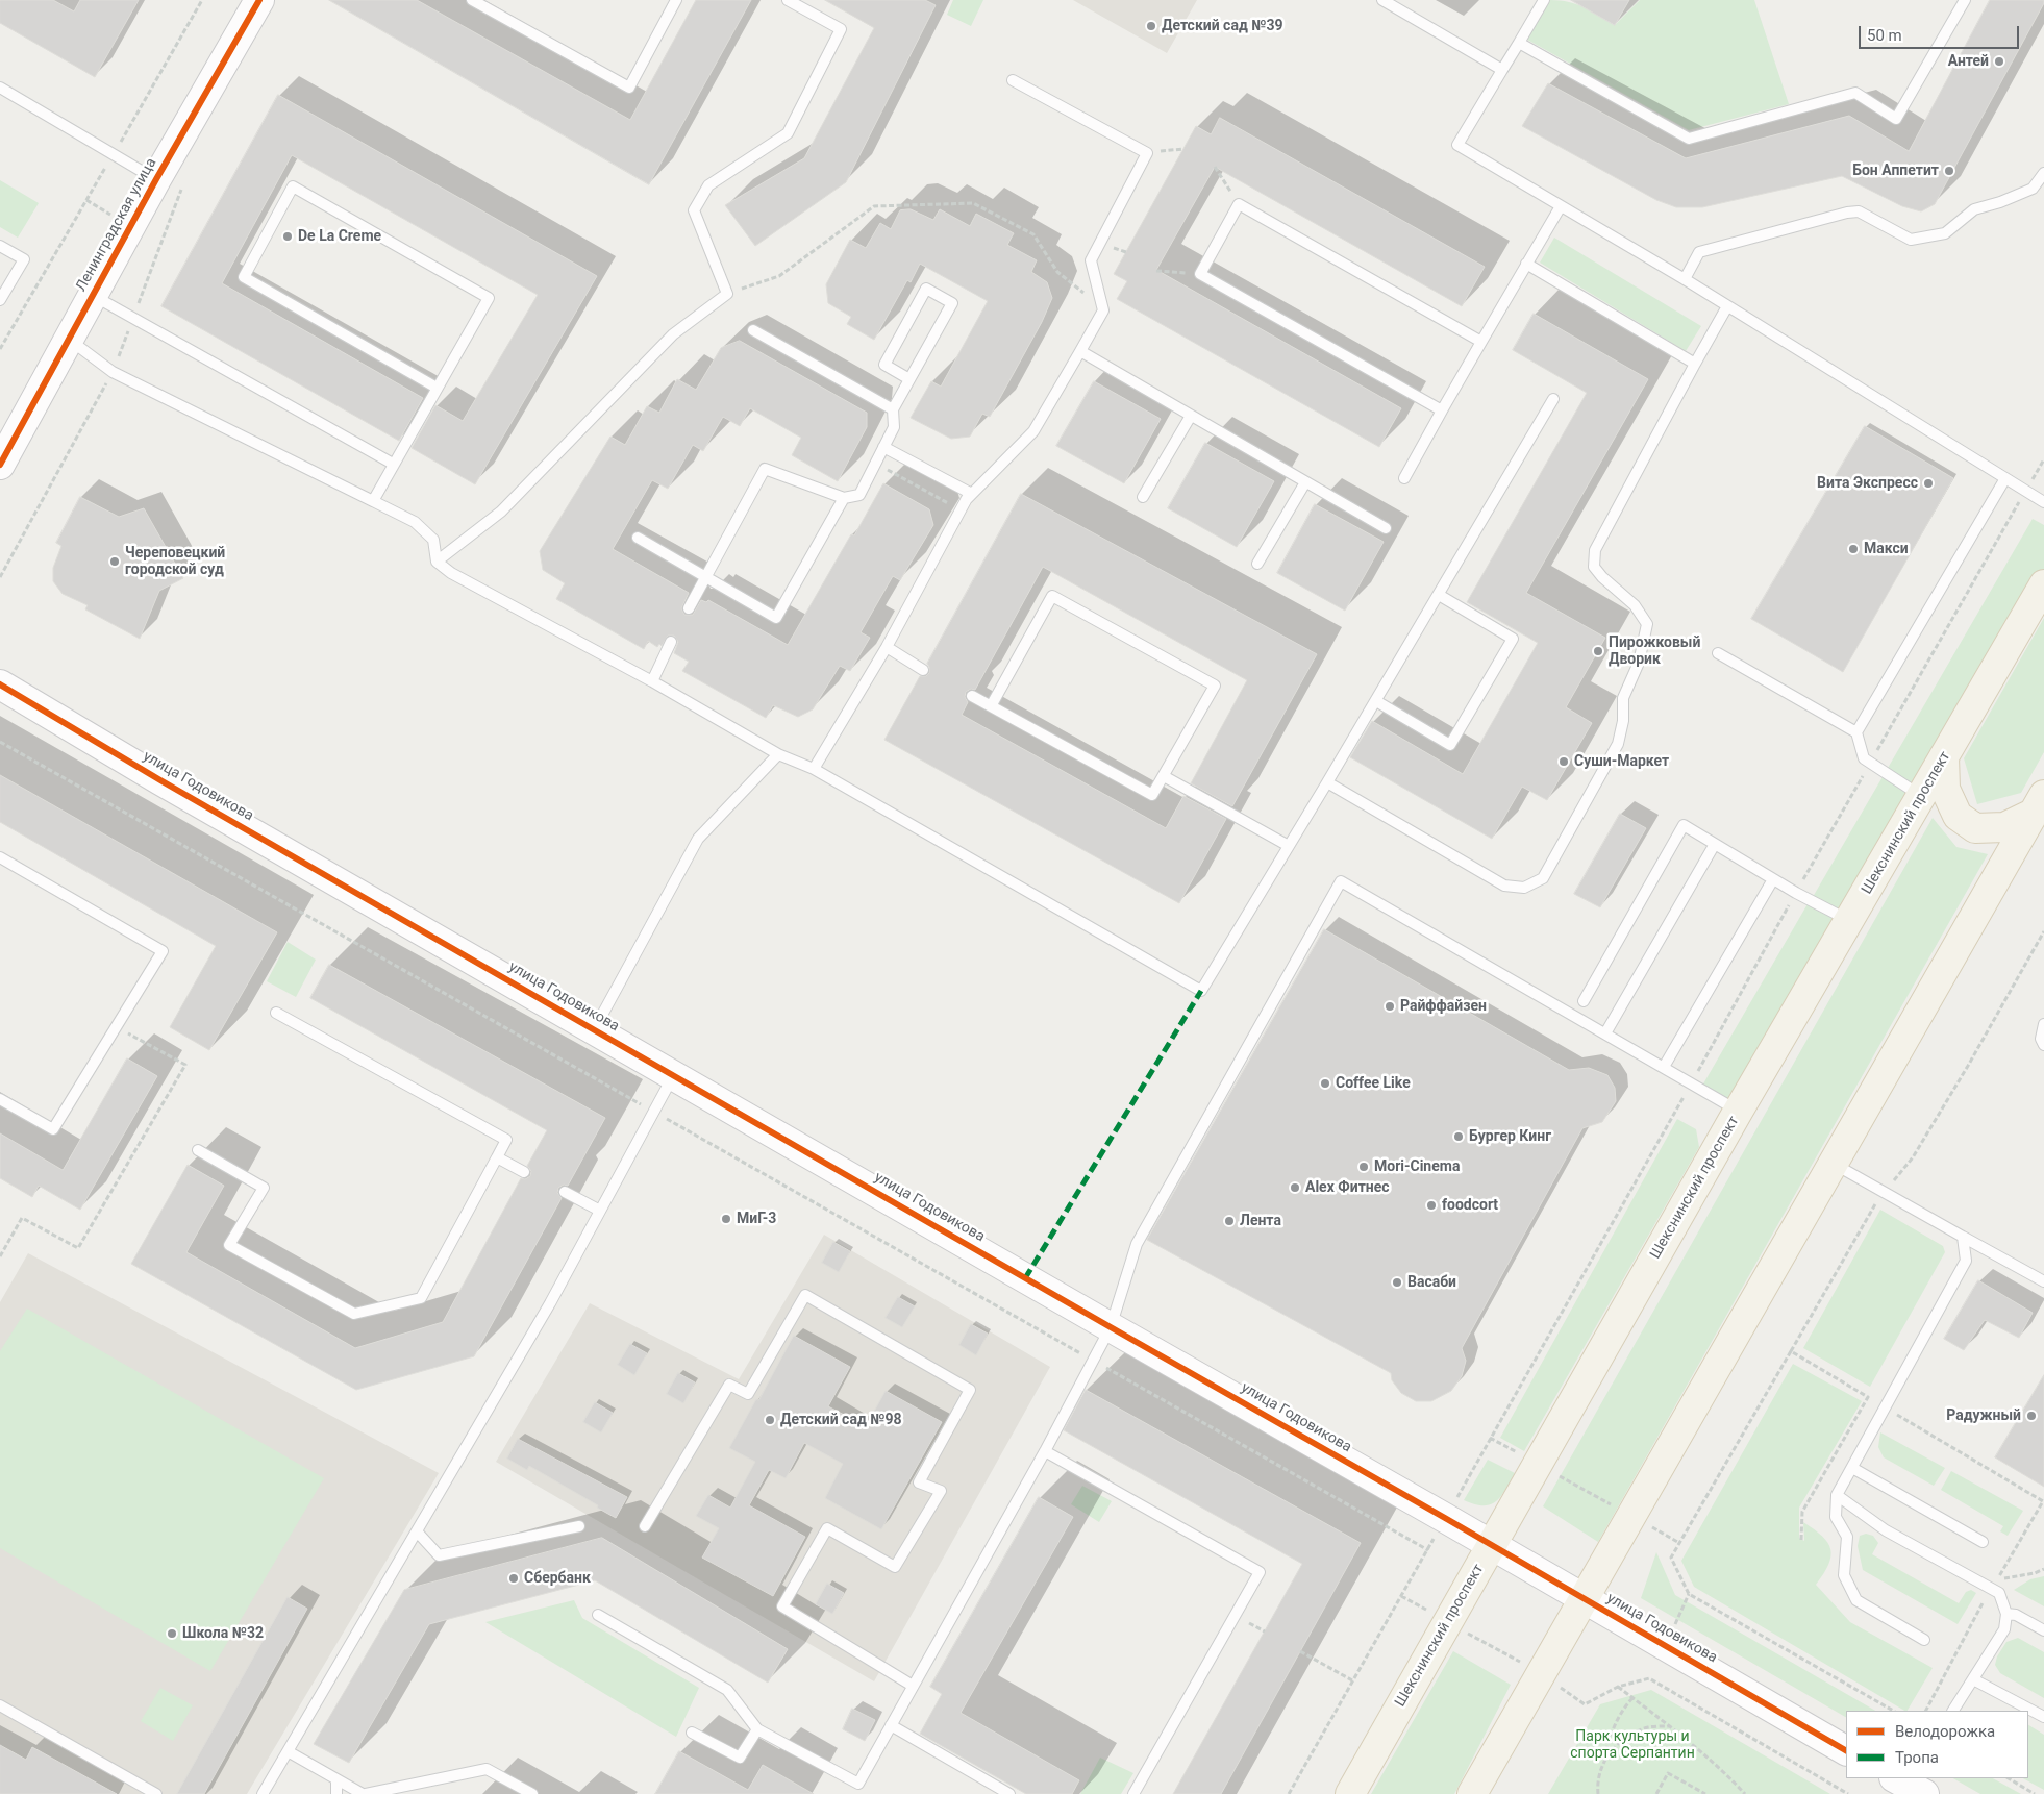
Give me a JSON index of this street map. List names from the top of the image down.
{
  "streets": {
    "main road": ["Шекснинский проспект"],
    "street": ["Ленинградская улица", "улица Годовикова"]
  },
  "crossings": [
    ["улица Годовикова", "Шекснинский проспект"]
  ],
  "parks": ["Парк культуры и спорта Серпантин"],
  "places": [
    "Детский сад №39",
    "Антей",
    "Бон Аппетит",
    "De La Creme",
    "Вита Экспресс",
    "Макси",
    "Череповецкий городской суд",
    "Пирожковый Дворик",
    "Суши-Маркет",
    "Райффайзен",
    "Coffee Like",
    "Бургер Кинг",
    "Mori-Cinema",
    "Alex Фитнес",
    "foodcort",
    "МиГ-3",
    "Лента",
    "Васаби",
    "Радужный",
    "Детский сад №98",
    "Сбербанк",
    "Школа №32"
  ],
  "legend": ["Велодорожка", "Тропа"],
  "scale_bar": "50 m"
}
